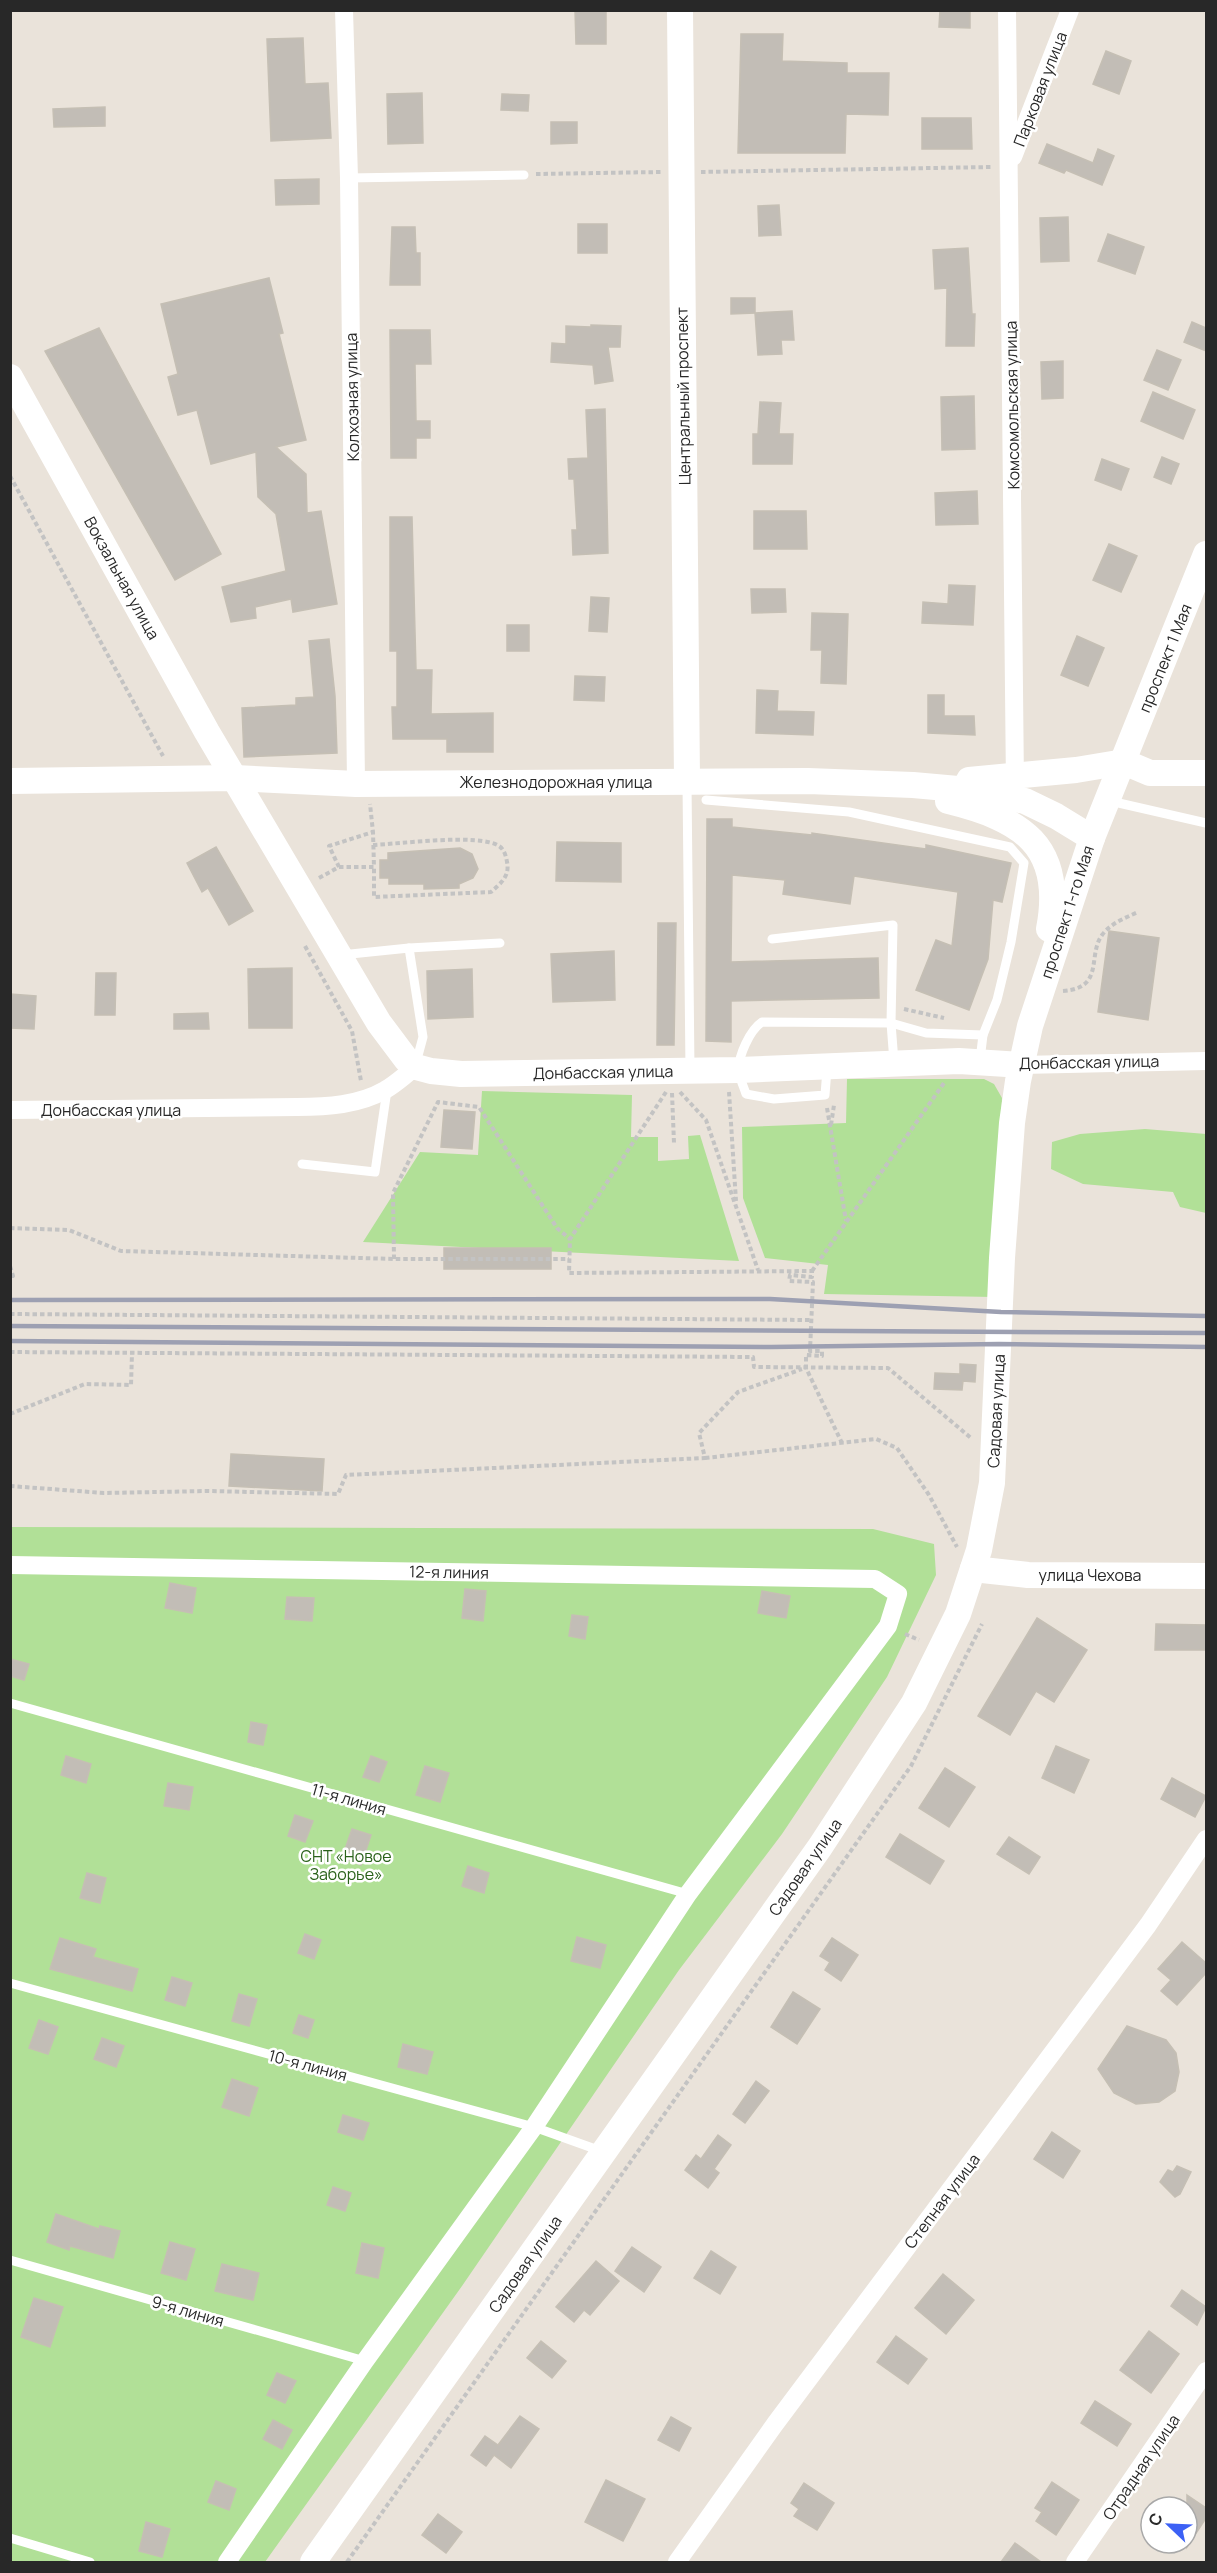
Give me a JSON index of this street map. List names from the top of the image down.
{
  "streets": {
    "main road": [
      "Центральный проспект",
      "Вокзальная улица",
      "проспект 1 Мая",
      "Железнодорожная улица",
      "проспект 1-го Мая",
      "Донбасская улица",
      "Садовая улица",
      "улица Чехова"
    ],
    "street": [
      "Парковая улица",
      "Колхозная улица",
      "Комсомольская улица",
      "12-я линия",
      "Степная улица",
      "Отрадная улица"
    ],
    "lane": ["11-я линия", "10-я линия", "9-я линия"]
  },
  "crossings": [
    ["Парковая улица", "Комсомольская улица"],
    ["Центральный проспект", "Железнодорожная улица"],
    ["Колхозная улица", "Железнодорожная улица"],
    ["Комсомольская улица", "Железнодорожная улица"],
    ["Вокзальная улица", "Железнодорожная улица"],
    ["Вокзальная улица", "Донбасская улица"],
    ["проспект 1 Мая", "проспект 1-го Мая"],
    ["Железнодорожная улица", "проспект 1-го Мая"],
    ["проспект 1-го Мая", "Донбасская улица"],
    ["проспект 1-го Мая", "Садовая улица"],
    ["Донбасская улица", "Садовая улица"],
    ["Садовая улица", "улица Чехова"],
    ["Садовая улица", "10-я линия"]
  ],
  "parks": ["СНТ «Новое Заборье»"],
  "north": "top left"
}
